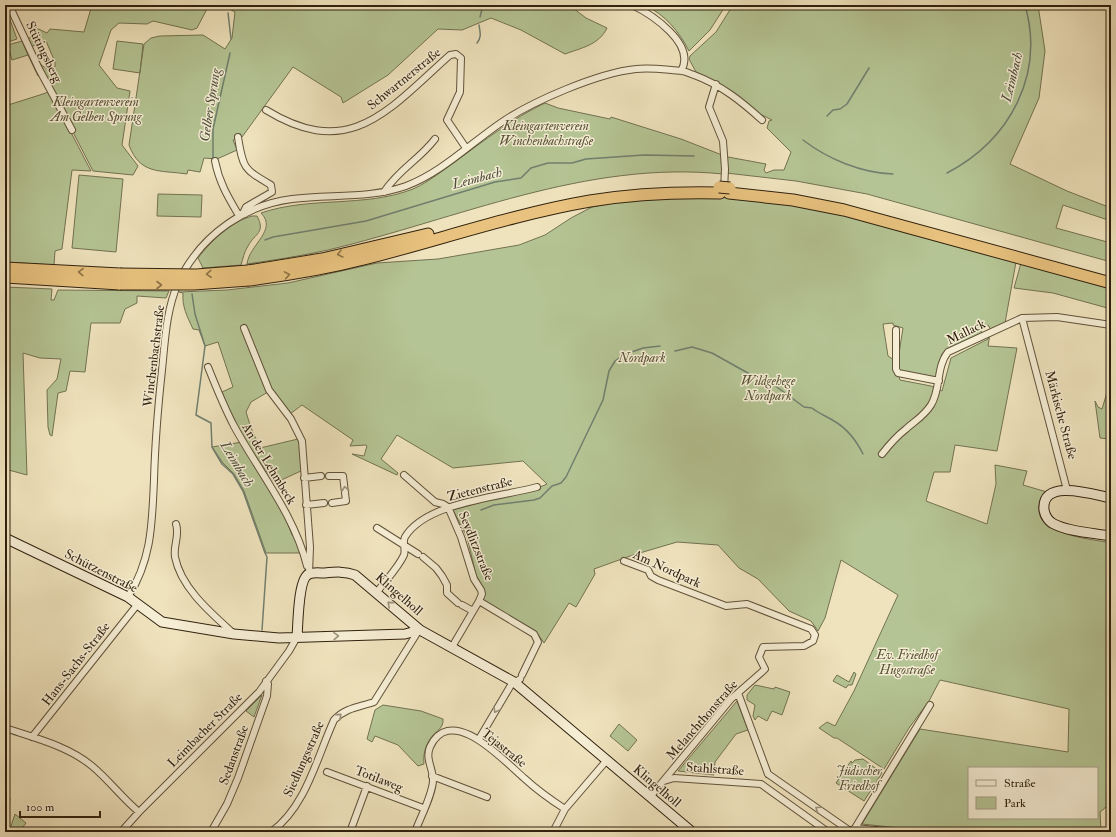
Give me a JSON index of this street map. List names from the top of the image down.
{
  "streets": {
    "street": [
      "Stütingsberg",
      "Schwartnerstraße",
      "Mallack",
      "Winchenbachstraße",
      "Märkische Straße",
      "An der Lehmbeck",
      "Zietenstraße",
      "Seydlitzstraße",
      "Am Nordpark",
      "Schützenstraße",
      "Klingelholl",
      "Hans-Sachs-Straße",
      "Melanchthonstraße",
      "Leimbacher Straße",
      "Tejastraße",
      "Sedanstraße",
      "Siedlungsstraße",
      "Stahlstraße",
      "Totilaweg"
    ]
  },
  "crossings": [
    ["Schwartnerstraße", "Winchenbachstraße"],
    ["Mallack", "Märkische Straße"],
    ["Winchenbachstraße", "Schützenstraße"],
    ["An der Lehmbeck", "Klingelholl"],
    ["Zietenstraße", "Seydlitzstraße"],
    ["Zietenstraße", "Klingelholl"],
    ["Am Nordpark", "Melanchthonstraße"],
    ["Schützenstraße", "Klingelholl"],
    ["Schützenstraße", "Hans-Sachs-Straße"],
    ["Schützenstraße", "Leimbacher Straße"],
    ["Schützenstraße", "Siedlungsstraße"],
    ["Klingelholl", "Siedlungsstraße"],
    ["Melanchthonstraße", "Stahlstraße"],
    ["Leimbacher Straße", "Sedanstraße"],
    ["Siedlungsstraße", "Totilaweg"]
  ],
  "one_way": ["Siedlungsstraße"],
  "water": ["Leimbach", "Gelber Sprung"],
  "parks": [
    "Kleingartenverein Am Gelben Sprung",
    "Kleingartenverein Winchenbachstraße",
    "Nordpark",
    "Wildgehege Nordpark",
    "Ev. Friedhof Hugostraße",
    "Jüdischer Friedhof"
  ],
  "legend": ["Straße", "Park"],
  "scale_bar": "100 m"
}
